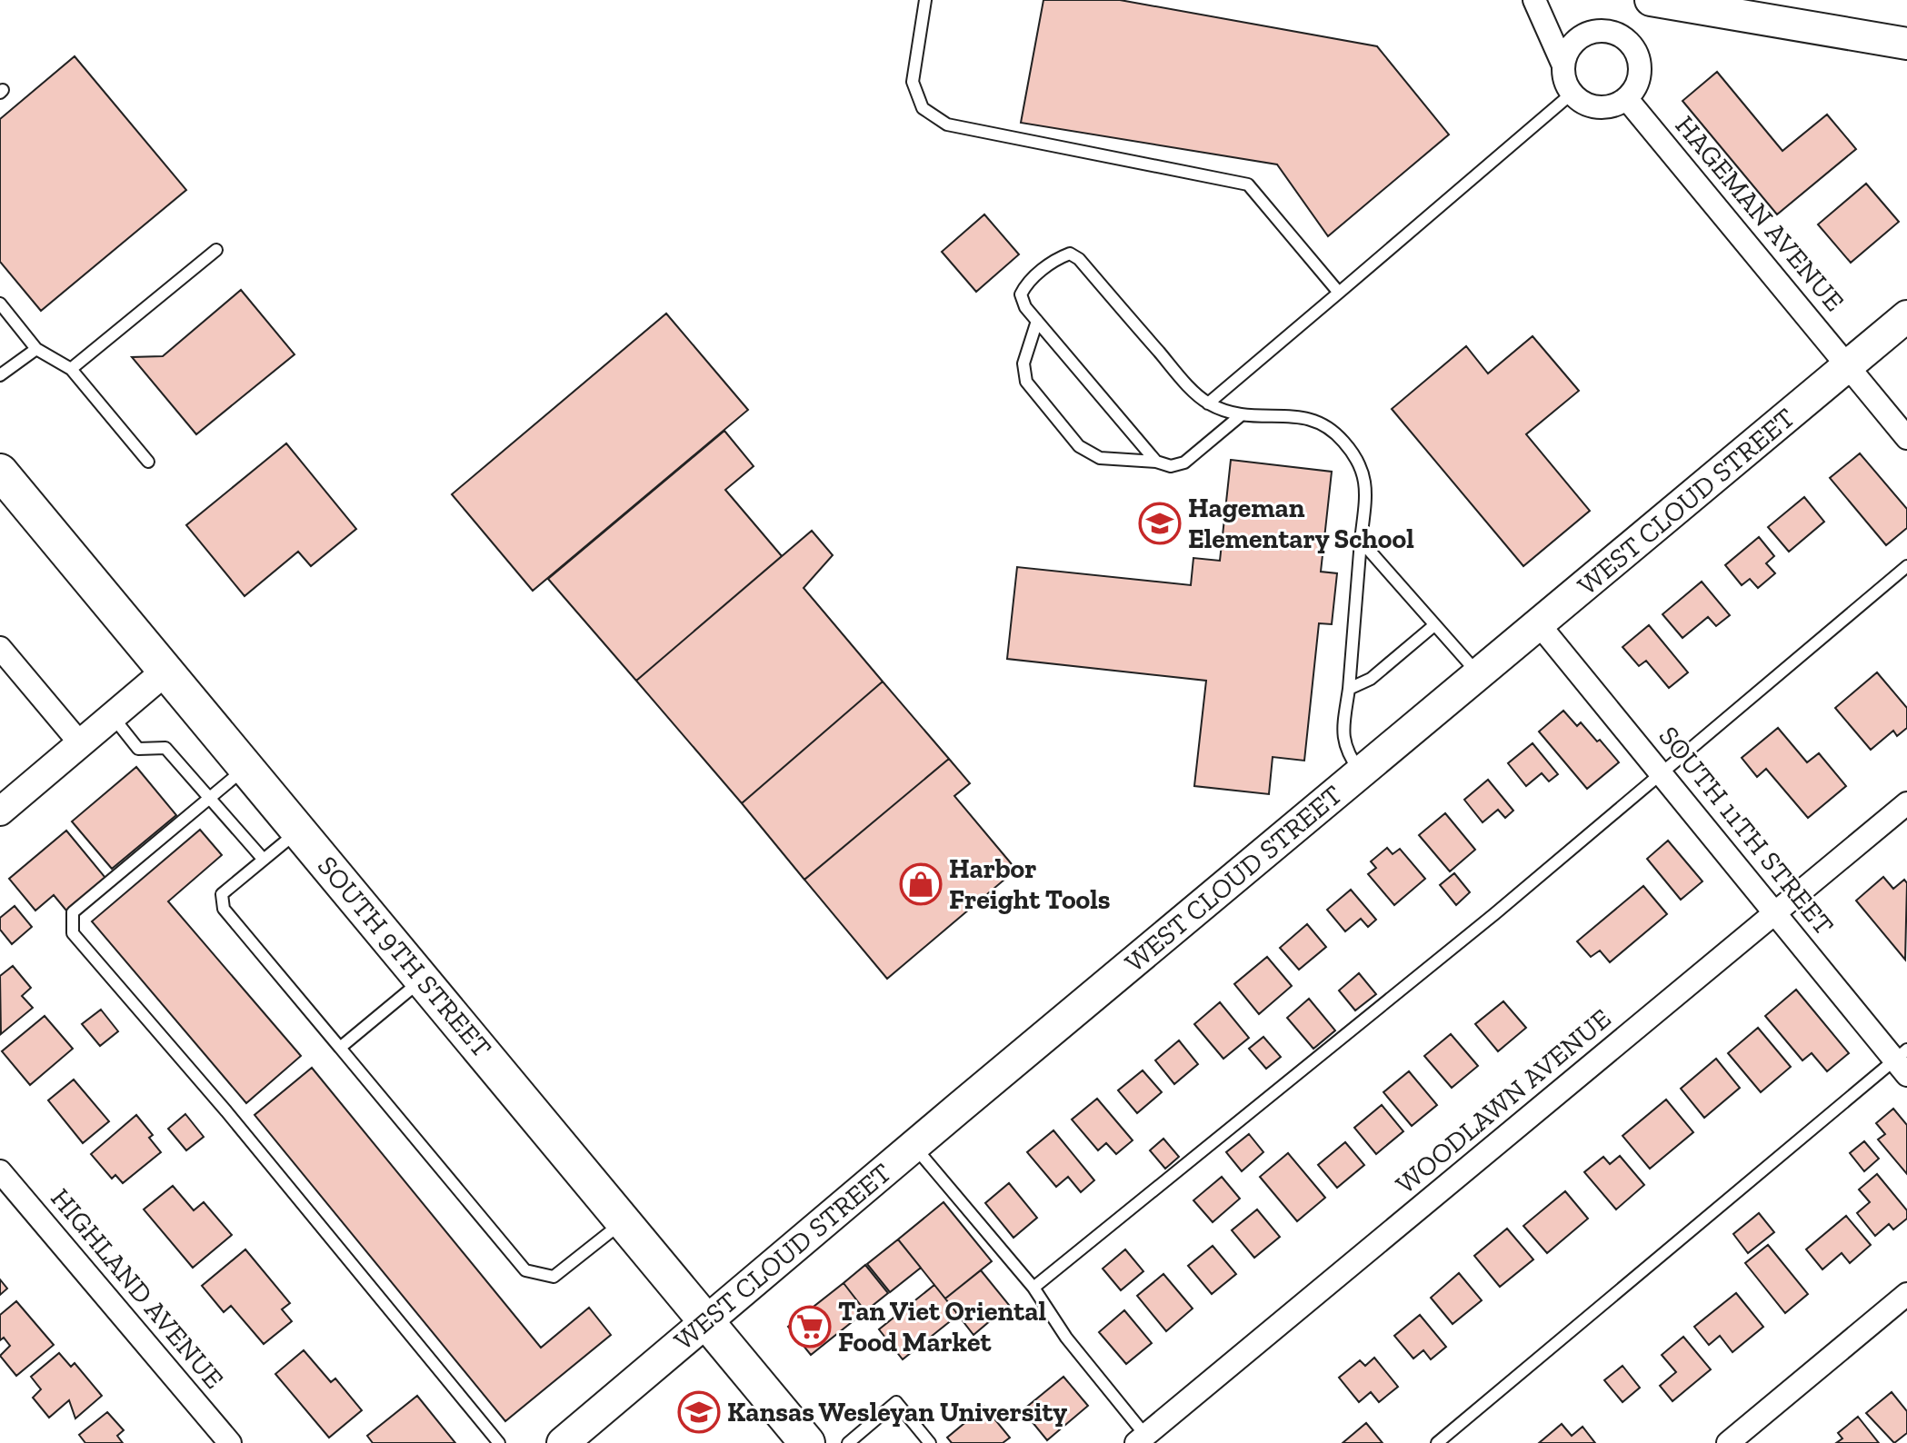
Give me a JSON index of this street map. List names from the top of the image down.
{
  "streets": {
    "main road": ["WEST CLOUD STREET", "SOUTH 9TH STREET"],
    "street": [
      "HAGEMAN AVENUE",
      "SOUTH 11TH STREET",
      "WOODLAWN AVENUE",
      "HIGHLAND AVENUE"
    ]
  },
  "crossings": [
    ["HAGEMAN AVENUE", "WEST CLOUD STREET"],
    ["WEST CLOUD STREET", "SOUTH 11TH STREET"],
    ["WEST CLOUD STREET", "SOUTH 9TH STREET"],
    ["SOUTH 11TH STREET", "WOODLAWN AVENUE"]
  ],
  "places": {
    "school or university": ["Hageman Elementary School", "Kansas Wesleyan University"],
    "shop": ["Harbor Freight Tools"],
    "supermarket": ["Tan Viet Oriental Food Market"]
  }
}
